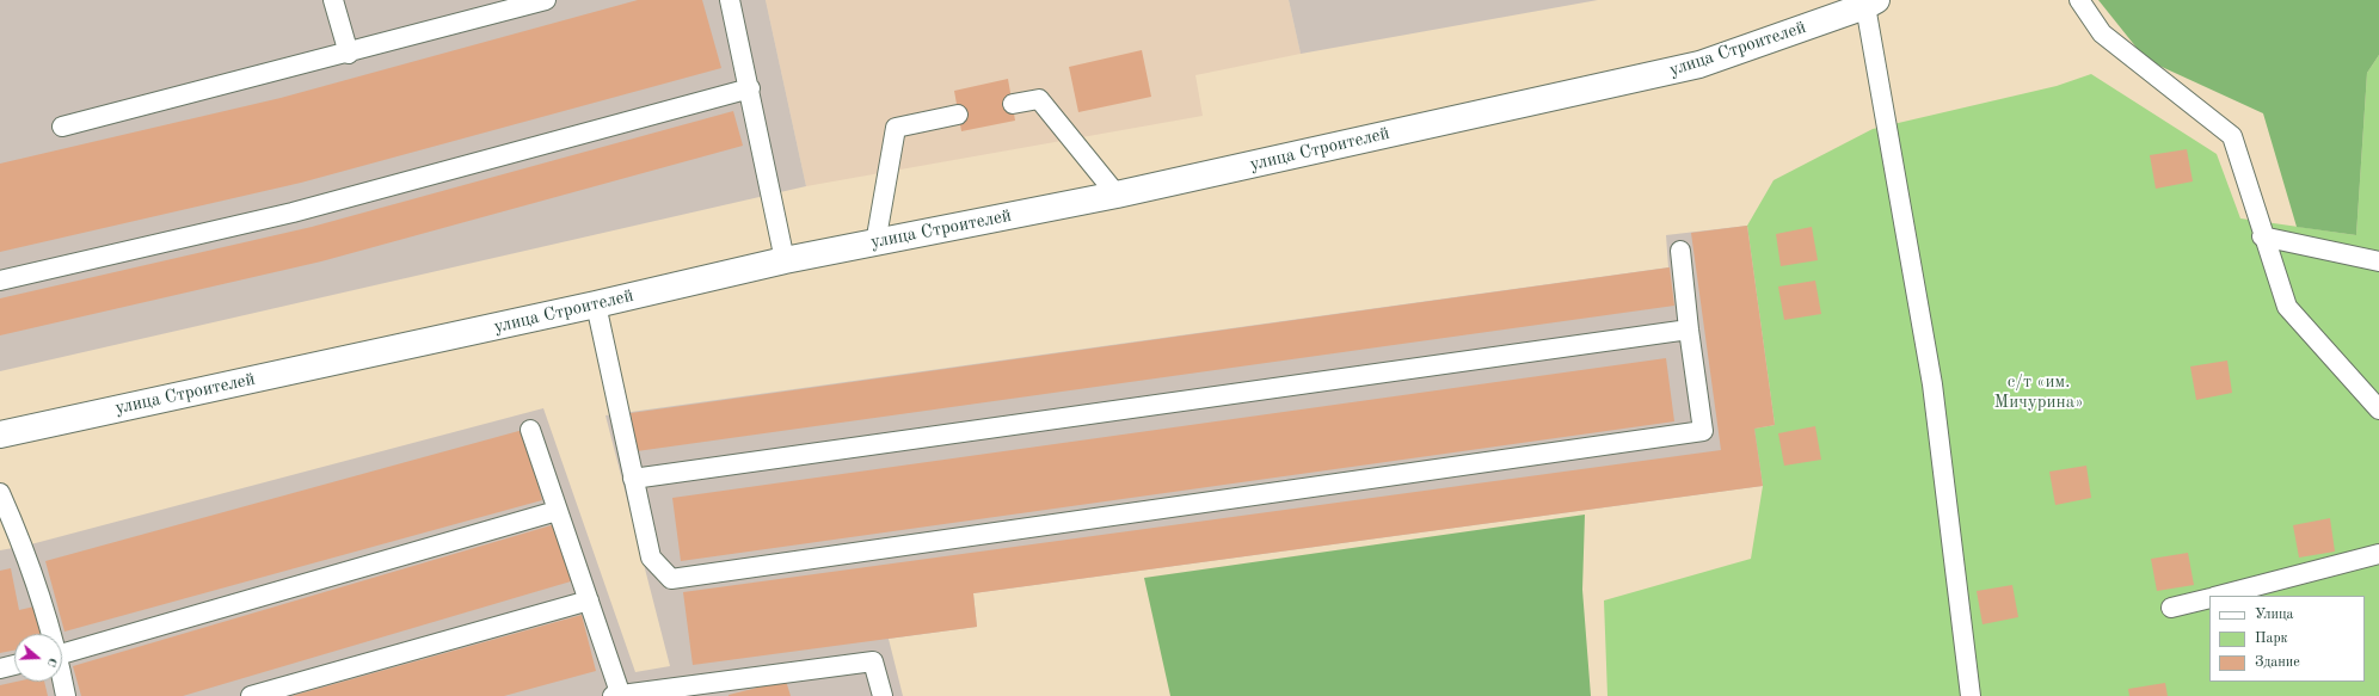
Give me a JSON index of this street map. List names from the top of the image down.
{
  "streets": {
    "main road": ["улица Строителей"]
  },
  "parks": ["с/т «им. Мичурина»"],
  "legend": ["Улица", "Парк", "Здание"],
  "north": "right"
}
